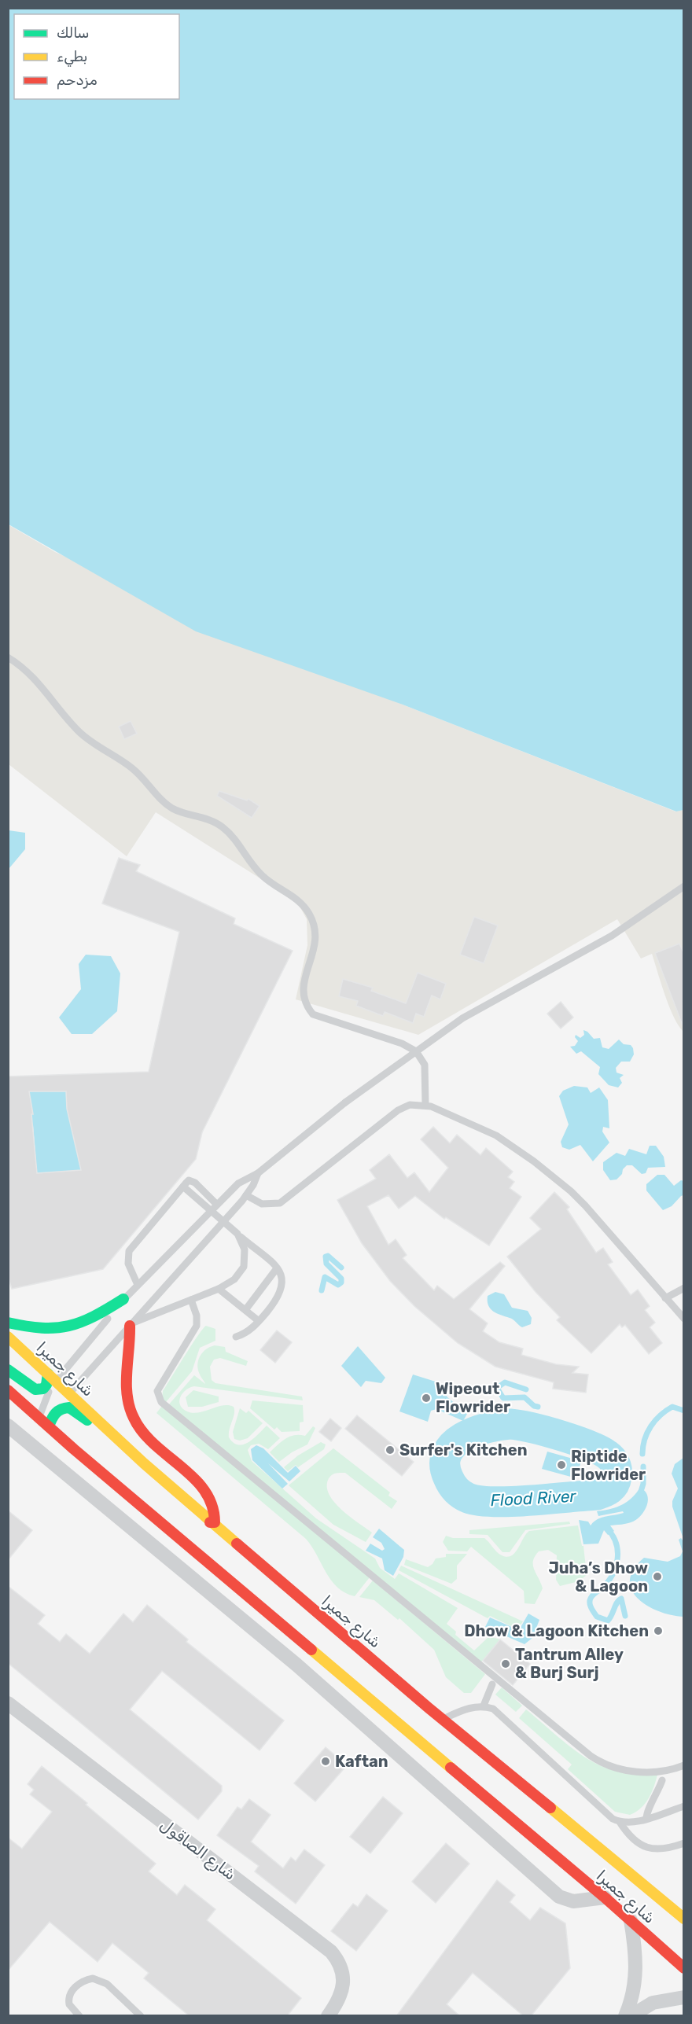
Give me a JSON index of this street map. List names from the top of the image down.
{
  "streets": {
    "main road": ["شارع جميرا"],
    "street": ["شارع الصاقول"]
  },
  "water": ["Flood River"],
  "places": [
    "Wipeout Flowrider",
    "Surfer's Kitchen",
    "Riptide Flowrider",
    "Juha’s Dhow & Lagoon",
    "Dhow & Lagoon Kitchen",
    "Tantrum Alley & Burj Surj",
    "Kaftan"
  ],
  "legend": ["سالك", "بطيء", "مزدحم"]
}
